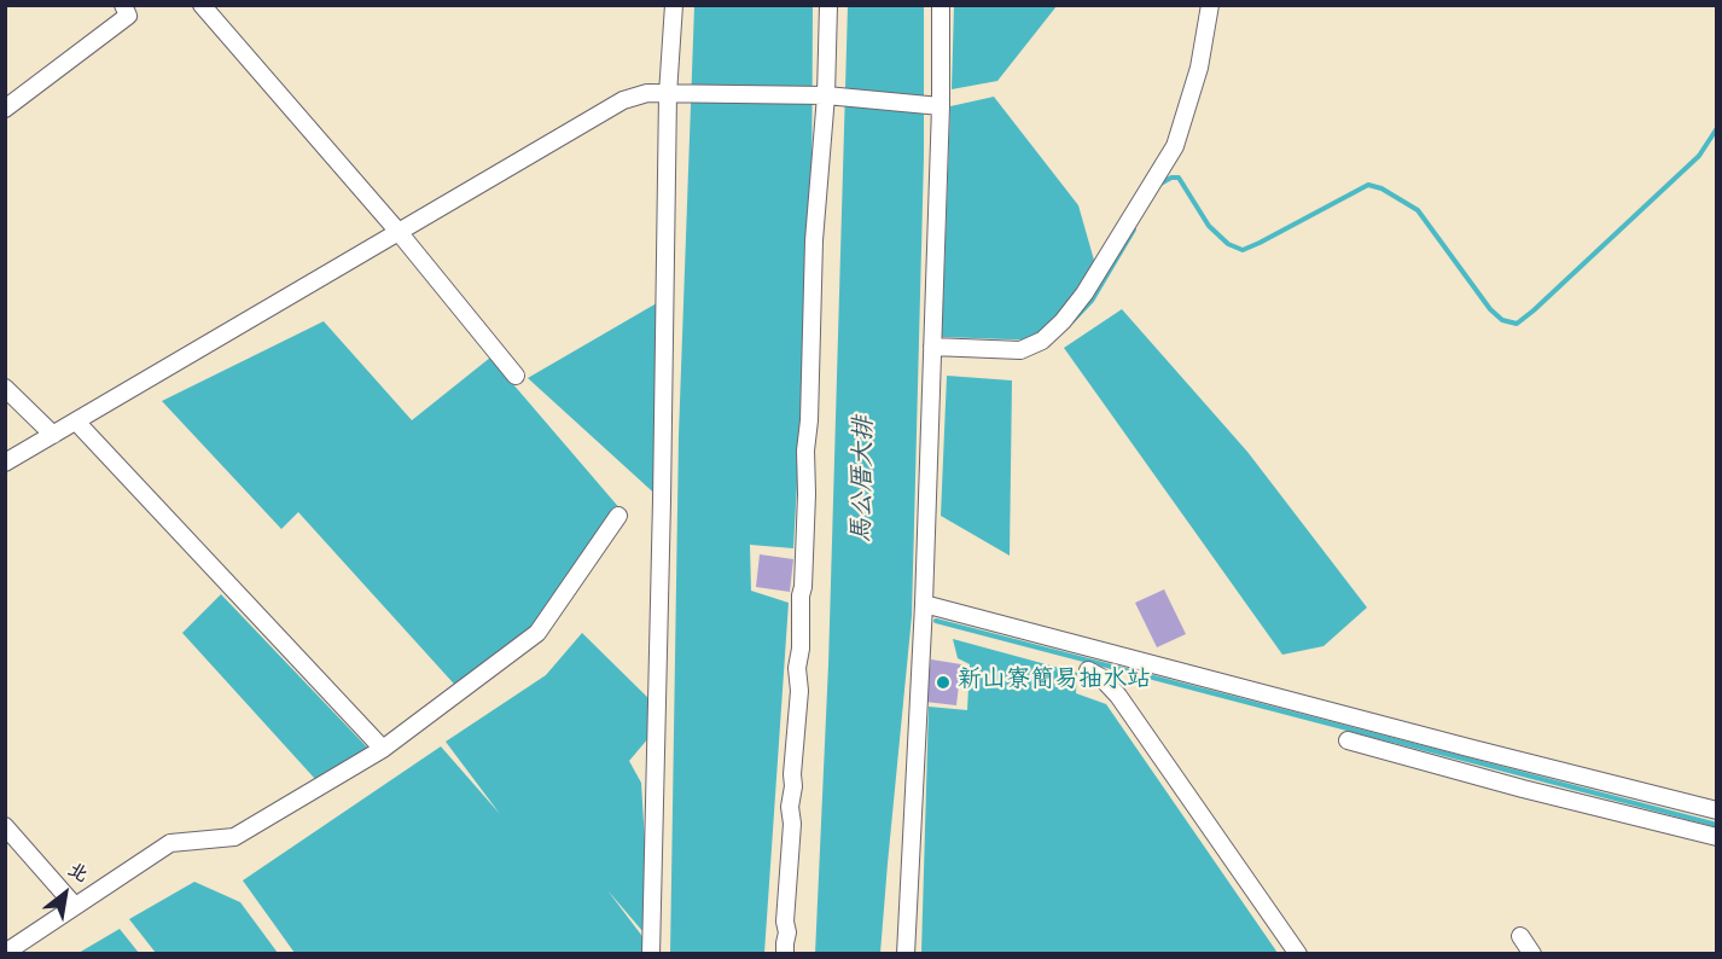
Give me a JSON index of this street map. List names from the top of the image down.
{
  "water": ["馬公厝大排"],
  "places": ["新山寮簡易抽水站"],
  "north": "top right"
}
